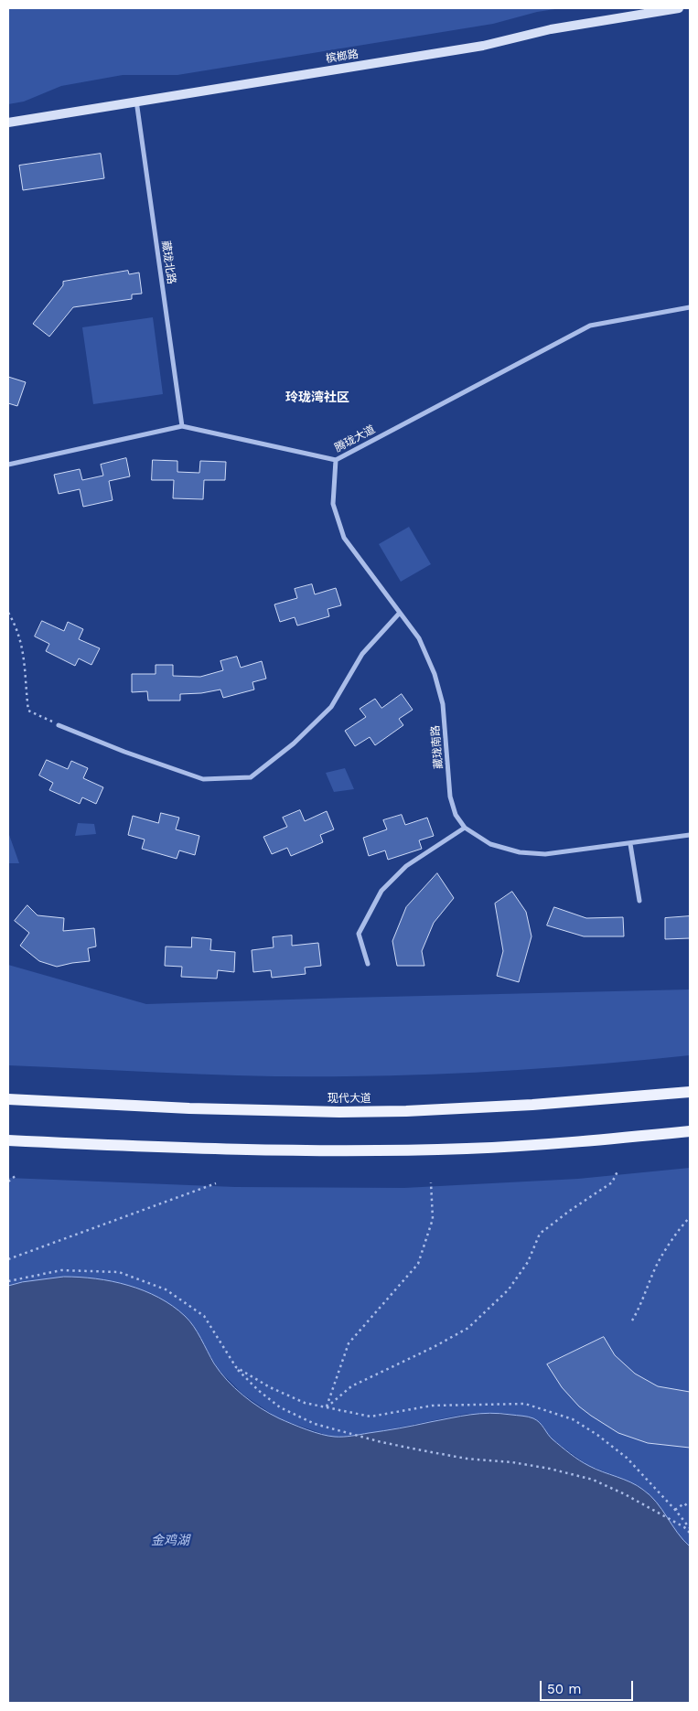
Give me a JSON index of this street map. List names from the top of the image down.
{
  "streets": {
    "main road": ["槟榔路", "现代大道"],
    "street": ["藏珑北路", "腾珑大道", "藏珑南路"]
  },
  "crossings": [
    ["槟榔路", "藏珑北路"],
    ["藏珑北路", "腾珑大道"],
    ["腾珑大道", "藏珑南路"]
  ],
  "districts": ["玲珑湾社区"],
  "water": ["金鸡湖"],
  "scale_bar": "50 m"
}
